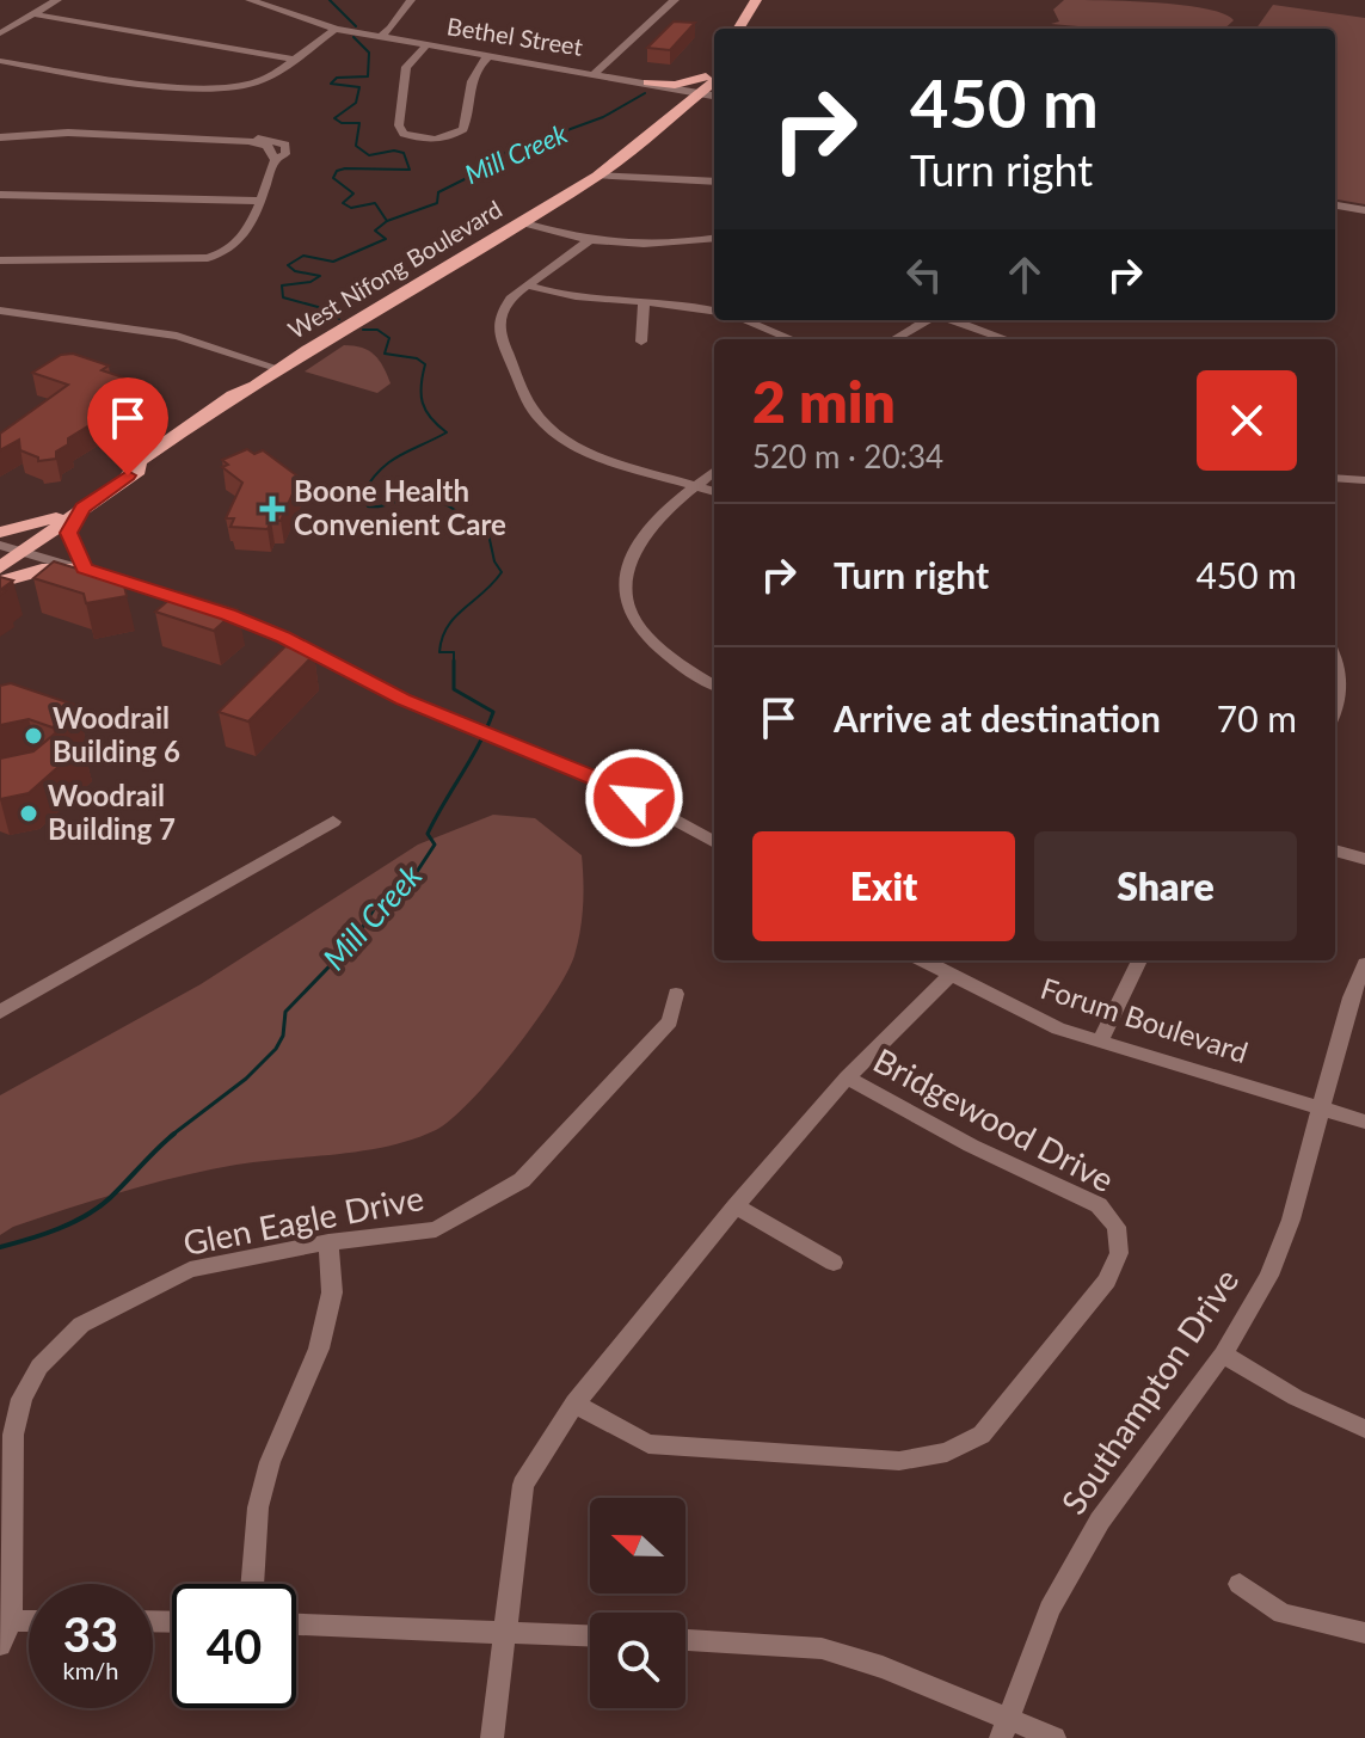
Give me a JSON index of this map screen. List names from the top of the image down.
{
  "streets": {
    "main road": ["West Nifong Boulevard"],
    "street": [
      "Bethel Street",
      "Forum Boulevard",
      "Bridgewood Drive",
      "Glen Eagle Drive",
      "Southampton Drive"
    ]
  },
  "crossings": [
    ["Bethel Street", "West Nifong Boulevard"],
    ["Forum Boulevard", "Southampton Drive"]
  ],
  "water": ["Mill Creek"],
  "places": {
    "health": ["Boone Health Convenient Care"],
    "other": ["Woodrail Building 6", "Woodrail Building 7"]
  },
  "north": "left",
  "page": {
    "turn": ["450 m", "Turn right"],
    "heading": ["2 min", "520 m · 20:34"],
    "list": [
      {
        "name": "Turn right",
        "value": "450 m"
      },
      {
        "name": "Arrive at destination",
        "value": "70 m"
      }
    ],
    "buttons": ["Exit", "Share"],
    "speed": "33 km/h",
    "limit": "40"
  }
}
